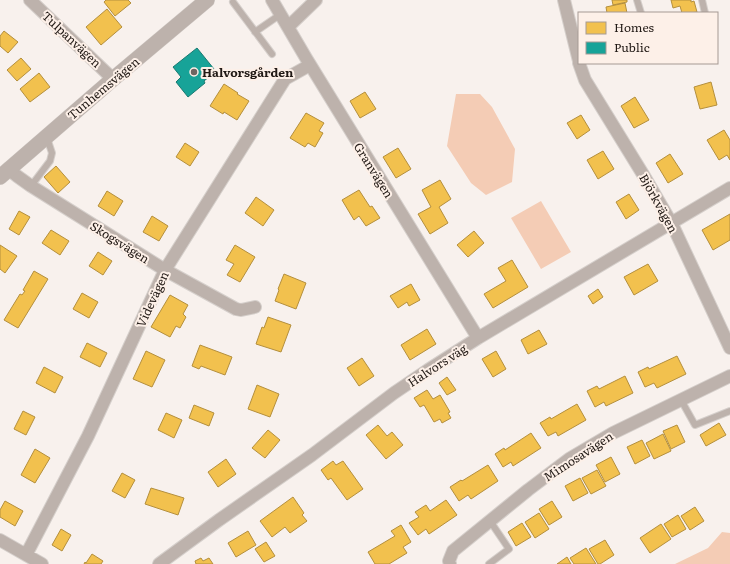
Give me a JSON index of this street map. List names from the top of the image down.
{
  "streets": {
    "street": [
      "Tulpanvägen",
      "Tunhemsvägen",
      "Granvägen",
      "Björkvägen",
      "Skogsvägen",
      "Videvägen",
      "Halvors väg",
      "Mimosavägen"
    ]
  },
  "crossings": [
    ["Tulpanvägen", "Tunhemsvägen"],
    ["Tunhemsvägen", "Skogsvägen"],
    ["Granvägen", "Videvägen"],
    ["Granvägen", "Halvors väg"],
    ["Björkvägen", "Halvors väg"],
    ["Skogsvägen", "Videvägen"]
  ],
  "places": ["Halvorsgården"],
  "legend": ["Homes", "Public"]
}
